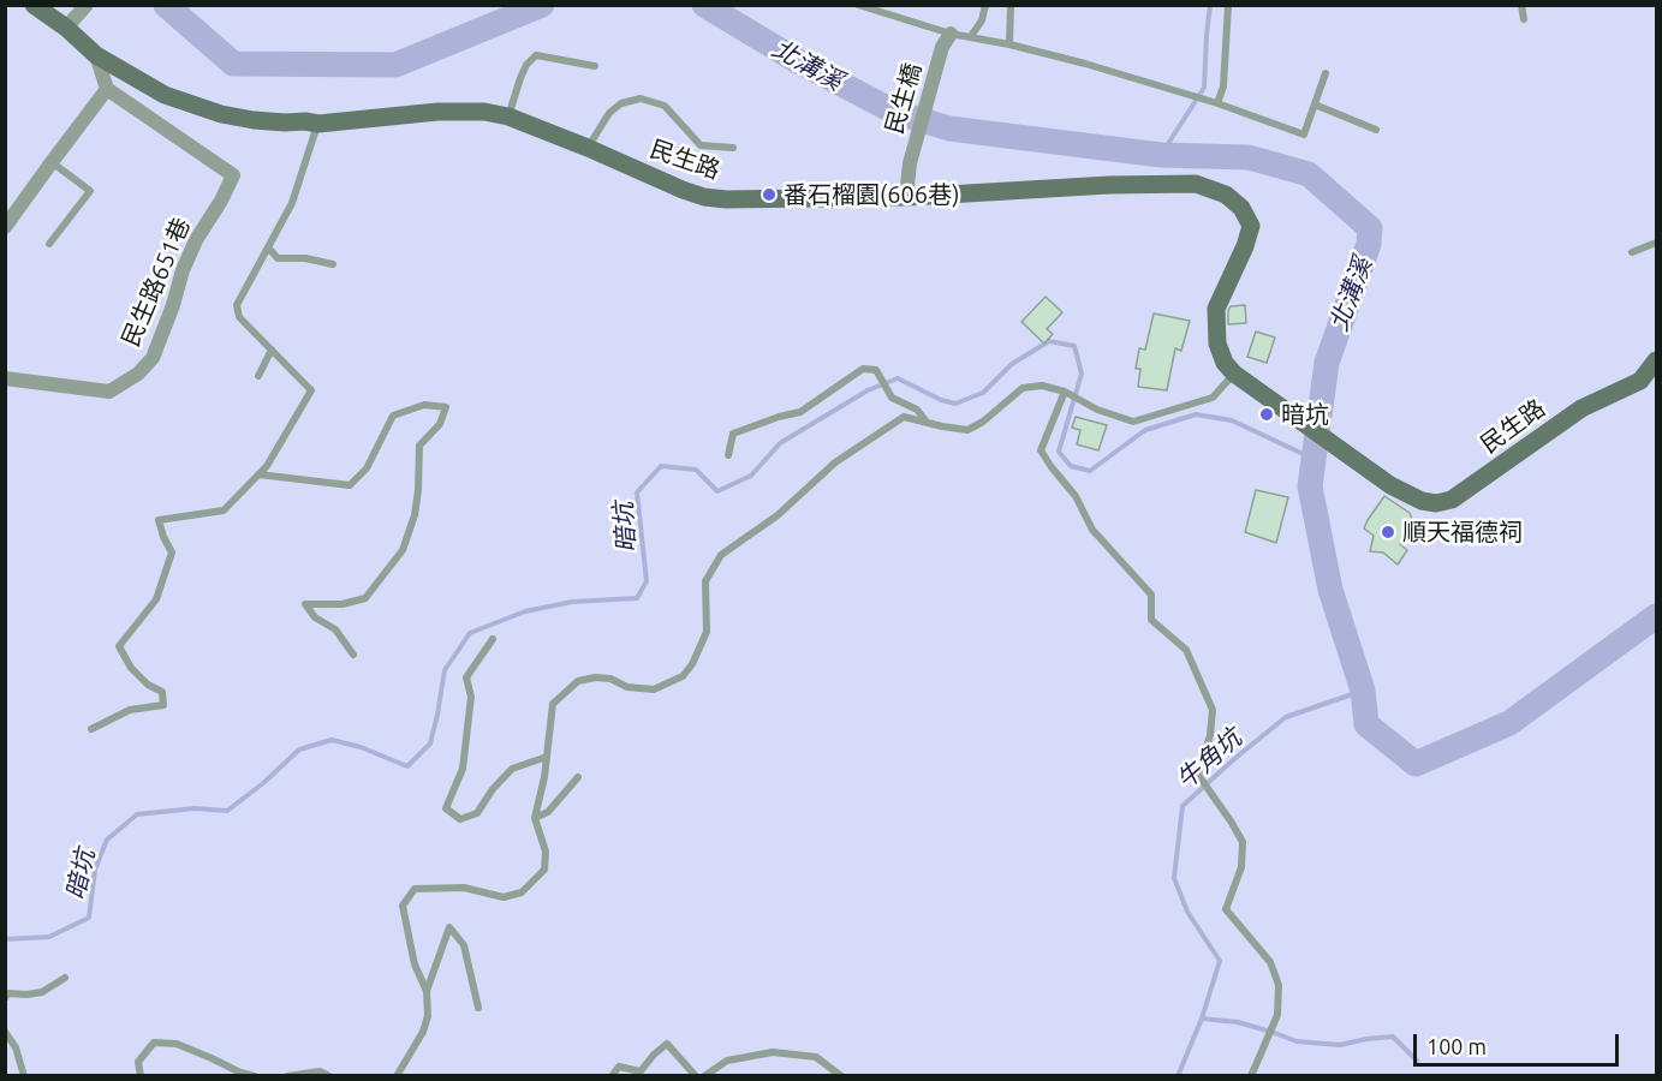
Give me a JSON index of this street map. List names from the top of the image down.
{
  "streets": {
    "street": ["民生橋", "民生路", "民生路651巷"]
  },
  "crossings": [
    ["民生橋", "民生路"]
  ],
  "water": ["北溝溪", "暗坑", "牛角坑"],
  "places": ["番石榴園(606巷)", "暗坑", "順天福德祠"],
  "scale_bar": "100 m"
}
